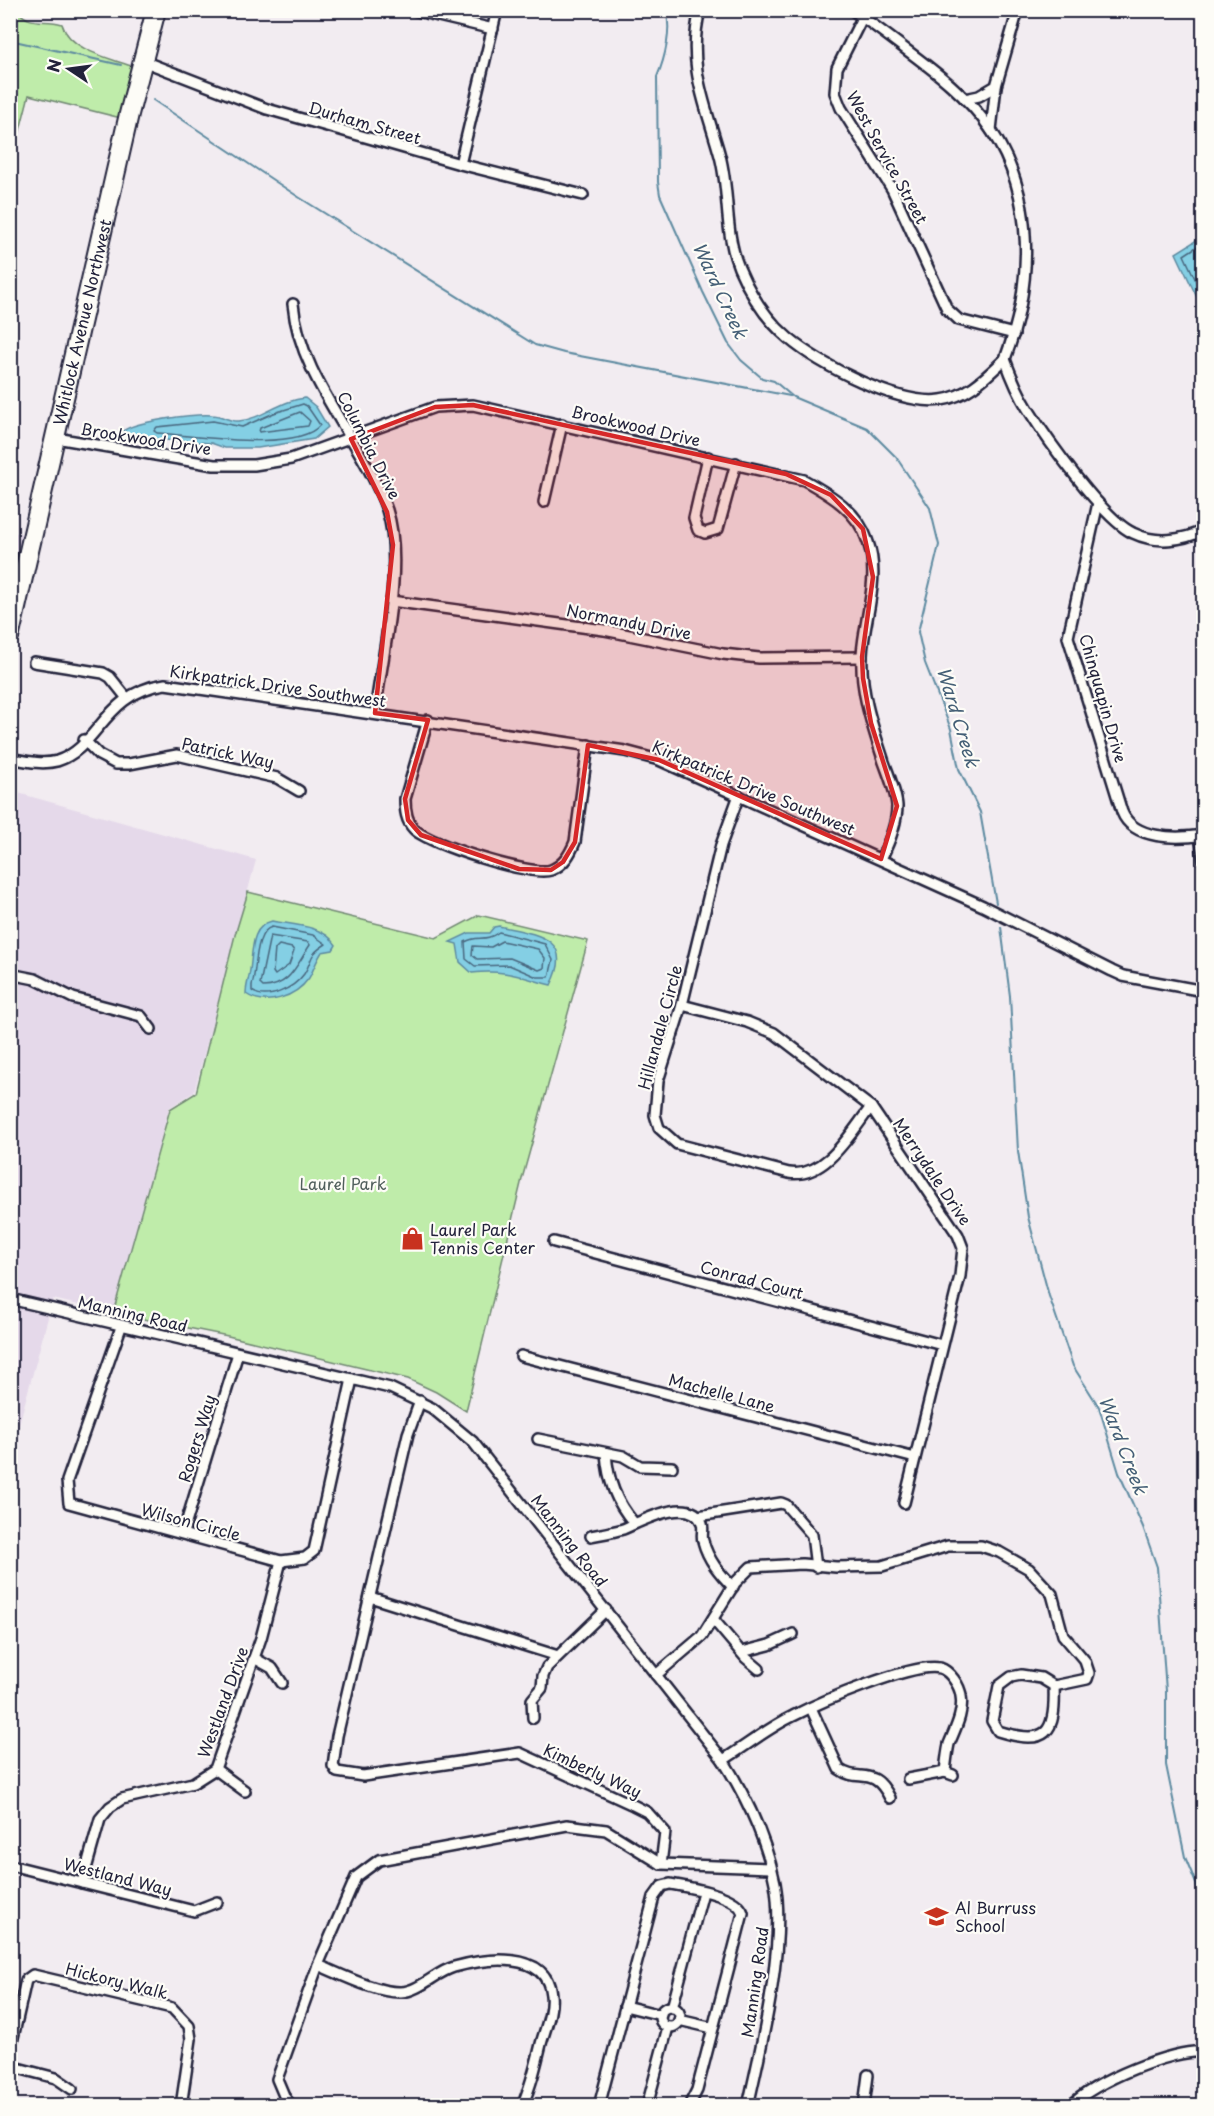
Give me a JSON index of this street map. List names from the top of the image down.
{
  "streets": {
    "highway": ["Whitlock Avenue Northwest"],
    "street": [
      "Durham Street",
      "West Service Street",
      "Brookwood Drive",
      "Columbia Drive",
      "Normandy Drive",
      "Kirkpatrick Drive Southwest",
      "Chinquapin Drive",
      "Patrick Way",
      "Hillandale Circle",
      "Merrydale Drive",
      "Conrad Court",
      "Manning Road",
      "Machelle Lane",
      "Rogers Way",
      "Wilson Circle",
      "Westland Drive",
      "Kimberly Way",
      "Westland Way",
      "Hickory Walk"
    ]
  },
  "crossings": [
    ["Durham Street", "Whitlock Avenue Northwest"],
    ["Whitlock Avenue Northwest", "Brookwood Drive"],
    ["Brookwood Drive", "Columbia Drive"],
    ["Brookwood Drive", "Normandy Drive"],
    ["Brookwood Drive", "Kirkpatrick Drive Southwest"],
    ["Columbia Drive", "Normandy Drive"],
    ["Columbia Drive", "Kirkpatrick Drive Southwest"],
    ["Kirkpatrick Drive Southwest", "Patrick Way"],
    ["Kirkpatrick Drive Southwest", "Hillandale Circle"],
    ["Hillandale Circle", "Merrydale Drive"],
    ["Merrydale Drive", "Conrad Court"],
    ["Merrydale Drive", "Machelle Lane"],
    ["Manning Road", "Rogers Way"],
    ["Manning Road", "Wilson Circle"],
    ["Rogers Way", "Wilson Circle"],
    ["Wilson Circle", "Westland Drive"],
    ["Westland Drive", "Westland Way"]
  ],
  "water": ["Ward Creek"],
  "parks": ["Laurel Park"],
  "places": {
    "shop": ["Laurel Park Tennis Center"],
    "school or university": ["Al Burruss School"]
  },
  "north": "left"
}
